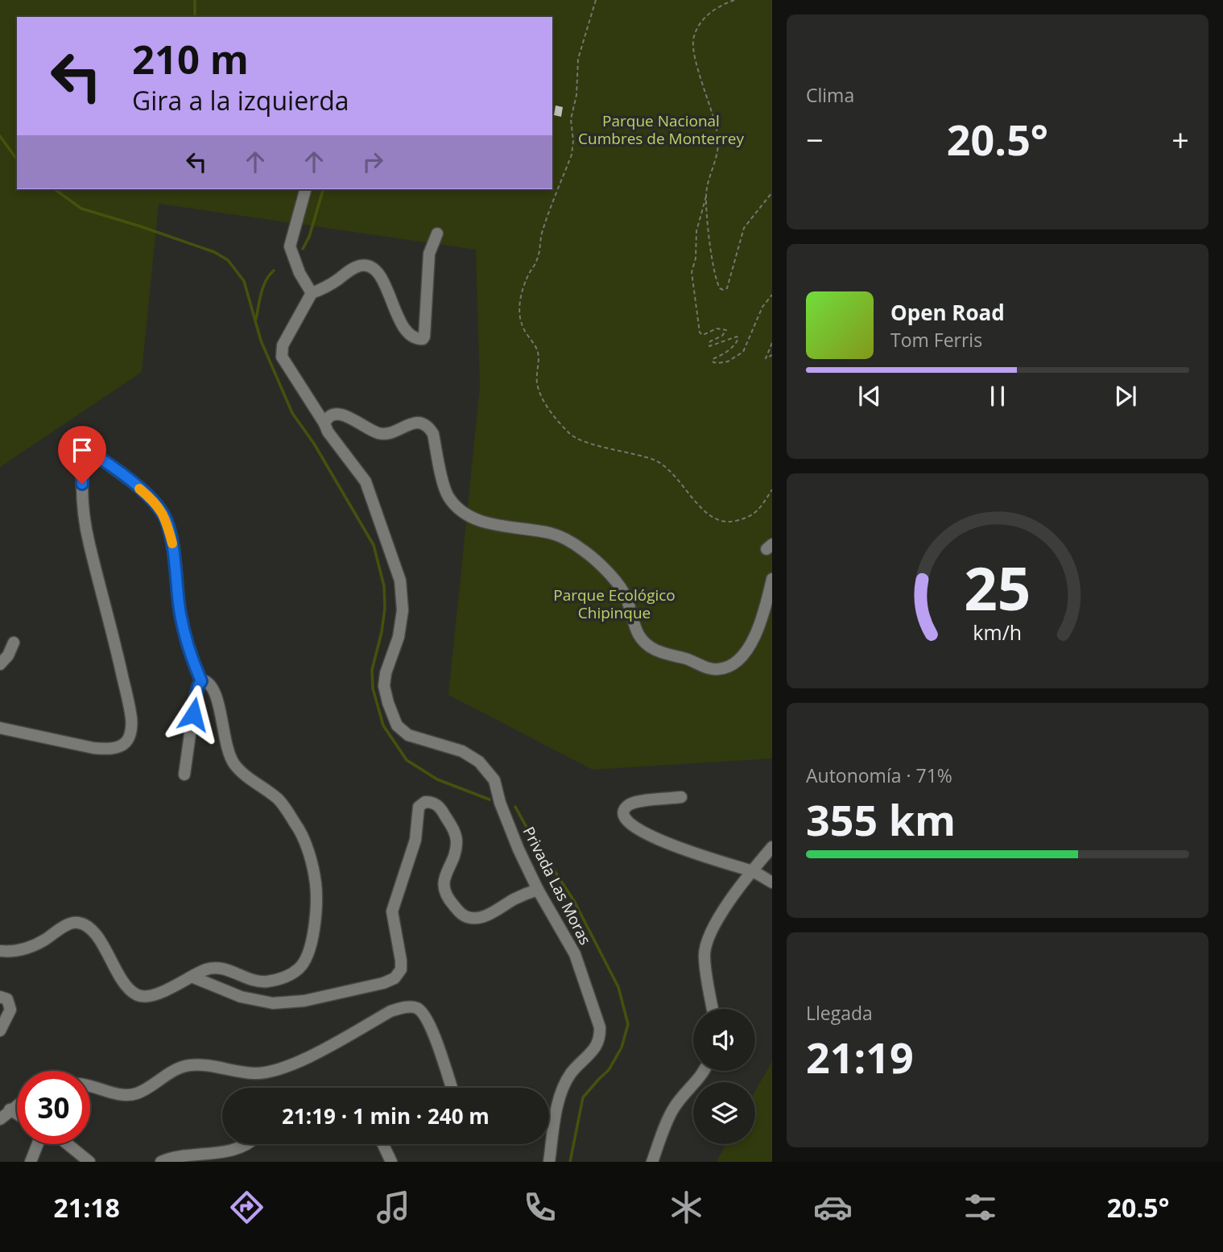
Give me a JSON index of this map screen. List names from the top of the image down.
{
  "streets": {
    "street": ["Privada Las Moras"]
  },
  "parks": ["Parque Nacional Cumbres de Monterrey", "Parque Ecológico Chipinque"],
  "page": {
    "tile": [
      "Clima",
      ["Autonomía · 71%", "355 km"],
      ["Llegada", "21:19"]
    ],
    "turn": ["210 m", "Gira a la izquierda"],
    "heat": ["−", "20.5°", "+"],
    "song": ["Open Road", "Tom Ferris"],
    "limit": "30",
    "trip": "21:19 · 1 min · 240 m",
    "tabs": ["21:18", "20.5°"],
    "gauge": ["25", "km/h"]
  }
}
